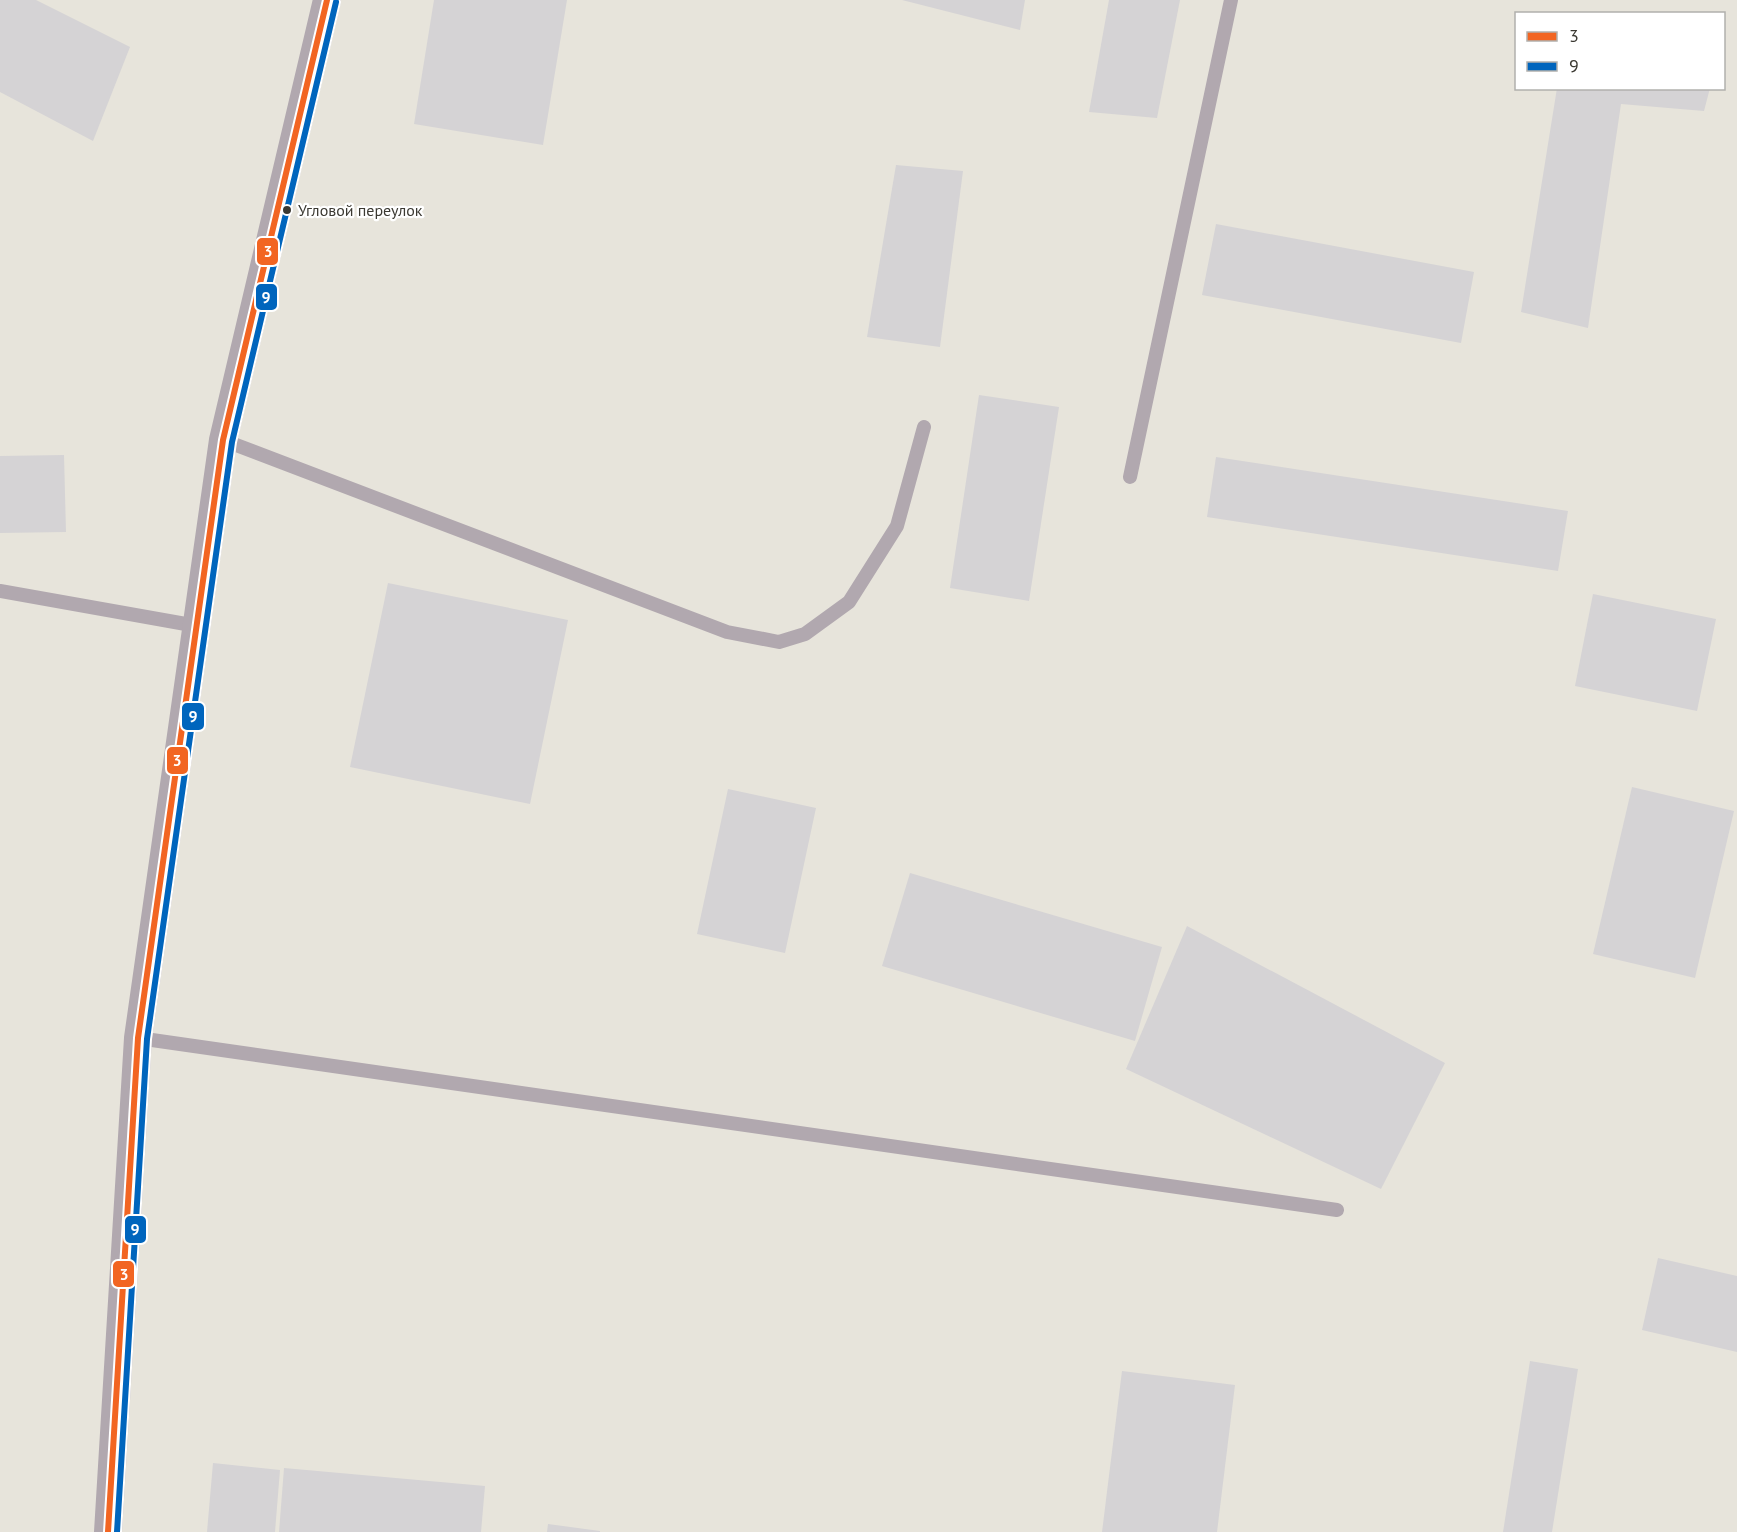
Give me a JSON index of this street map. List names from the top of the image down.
{
  "places": ["Угловой переулок"],
  "lines": ["transit line 3", "transit line 9"],
  "legend": ["3", "9"]
}
